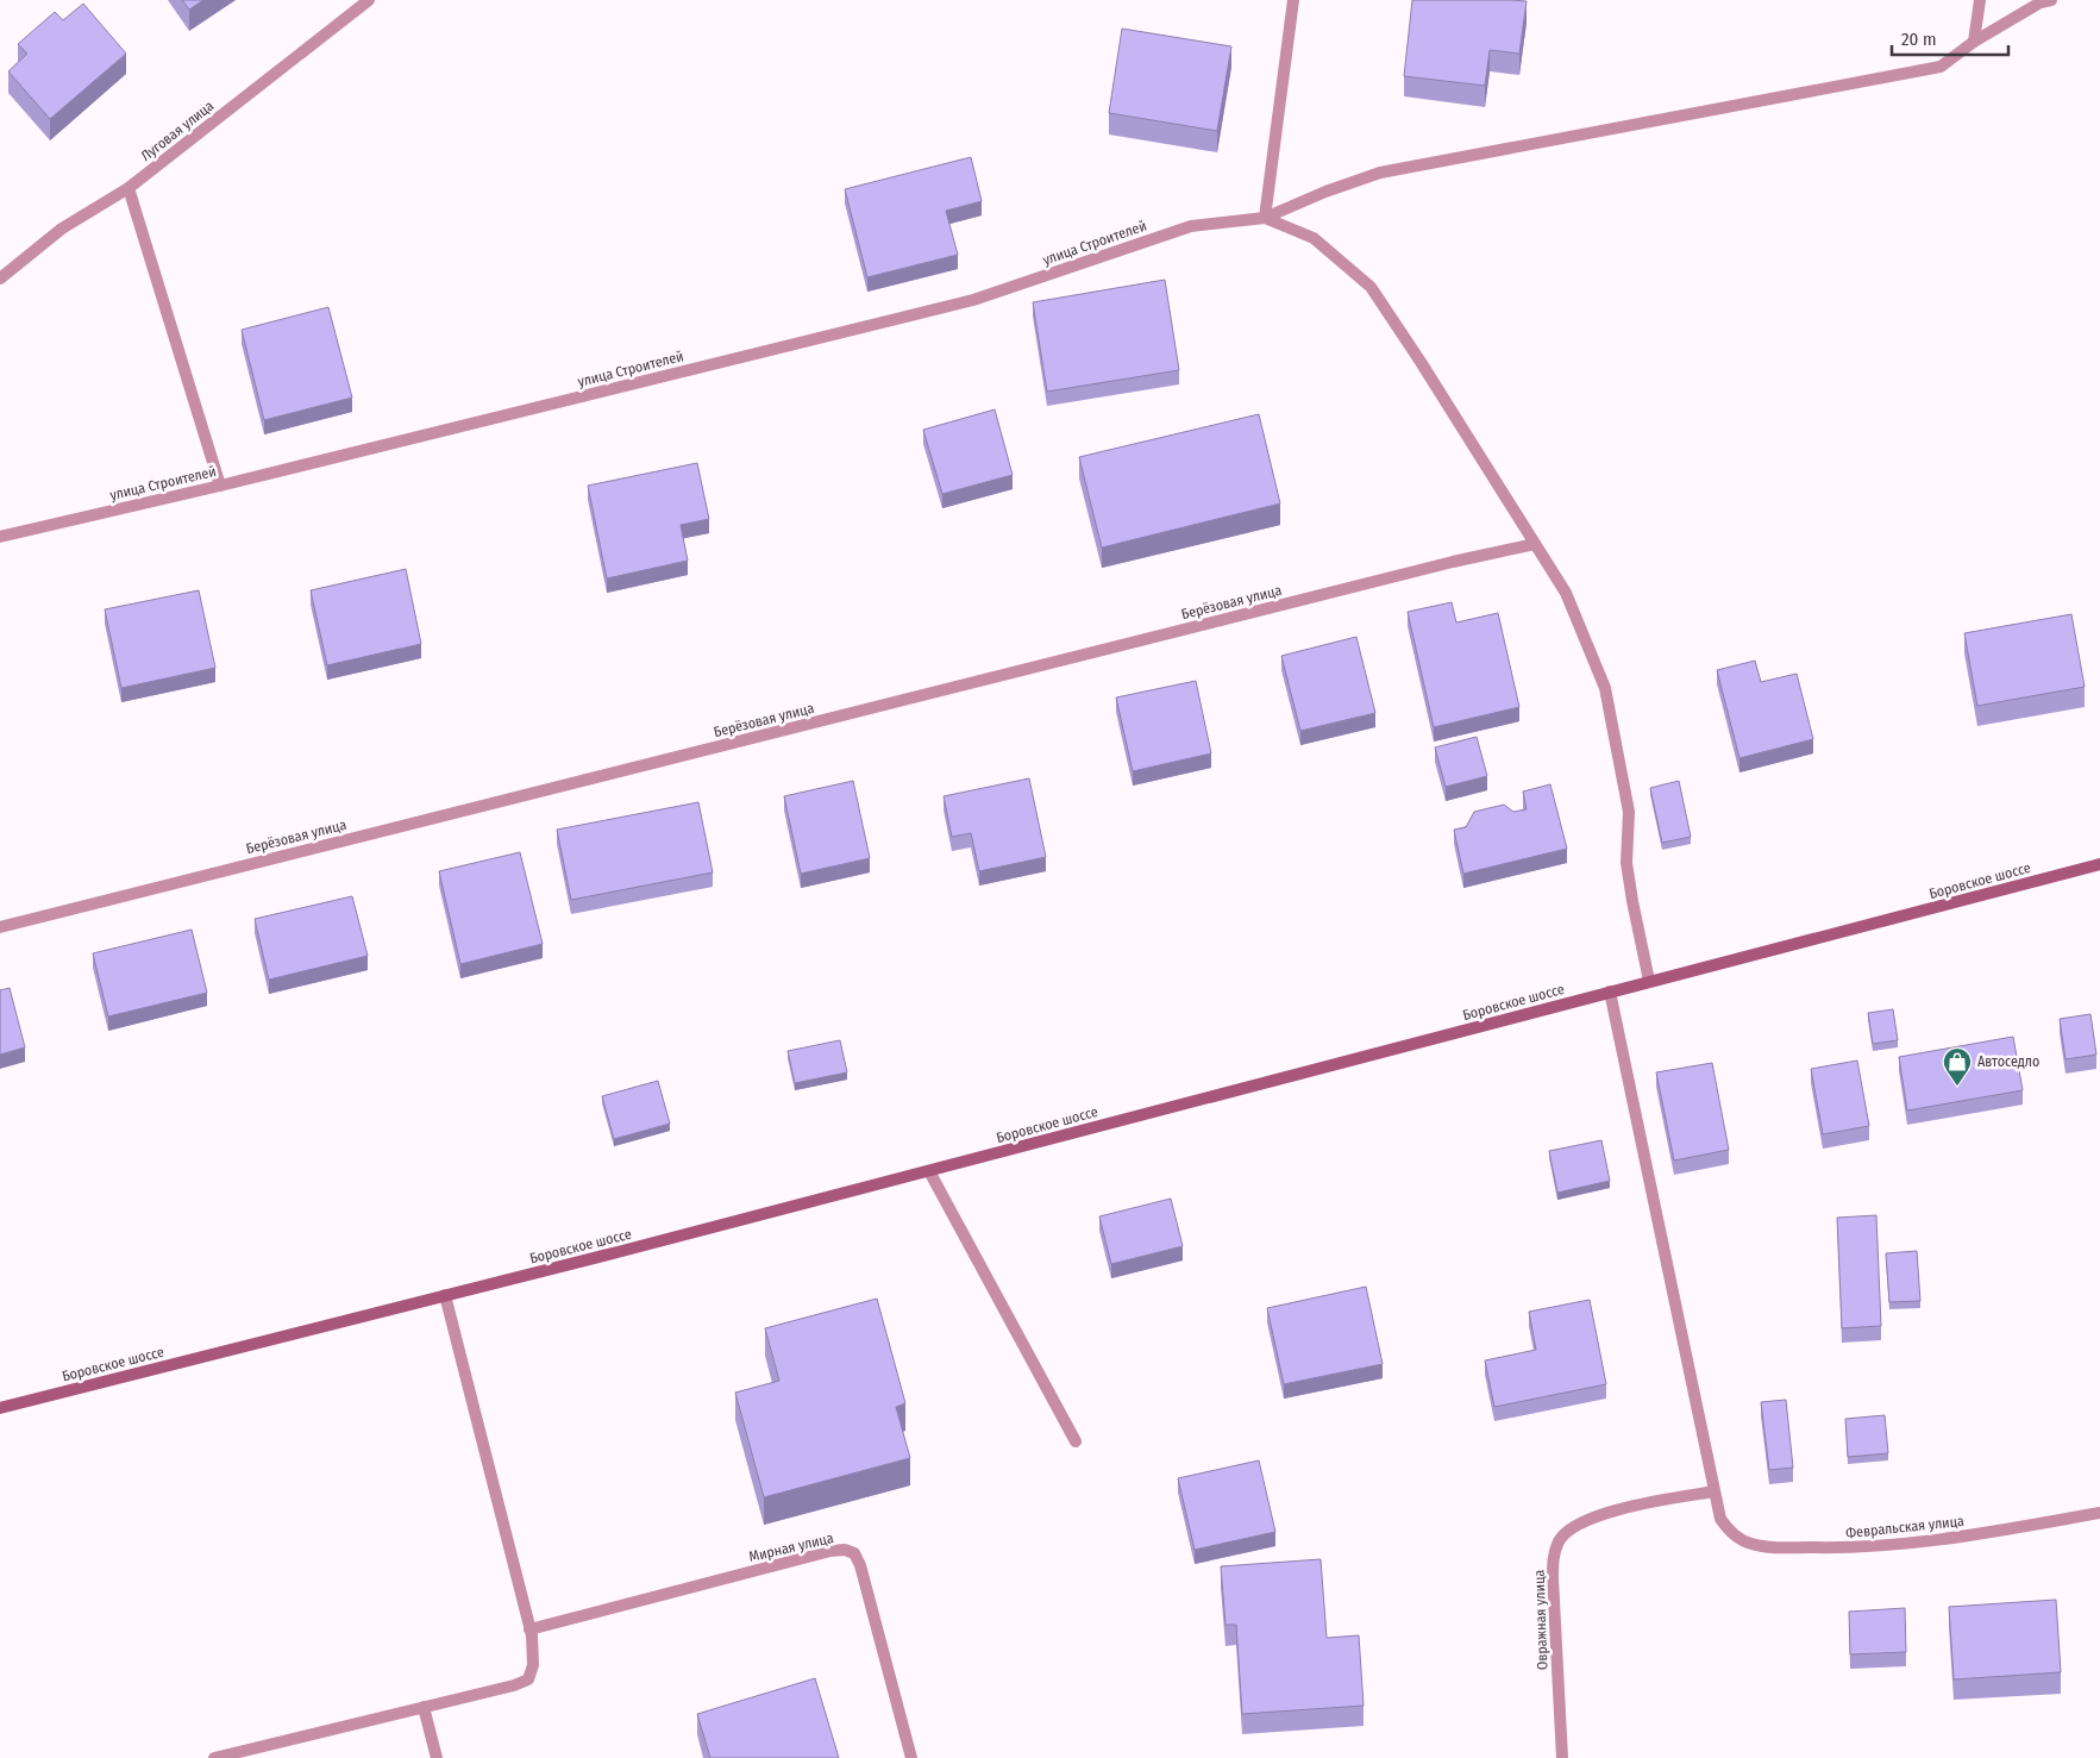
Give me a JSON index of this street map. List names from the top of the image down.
{
  "streets": {
    "main road": ["Боровское шоссе"],
    "street": [
      "Луговая улица",
      "улица Строителей",
      "Берёзовая улица",
      "Февральская улица",
      "Мирная улица",
      "Овражная улица"
    ]
  },
  "crossings": [
    ["Февральская улица", "Овражная улица"]
  ],
  "places": {
    "shop": ["Автоседло"]
  },
  "scale_bar": "20 m"
}
